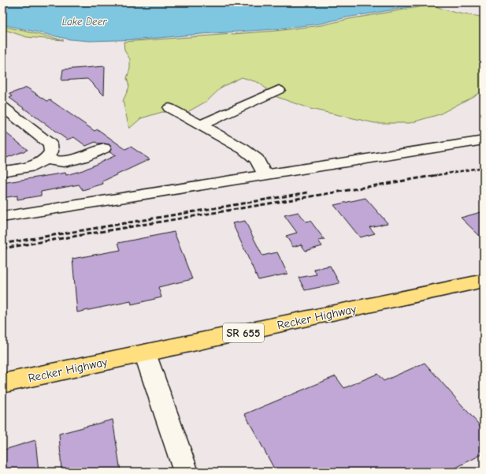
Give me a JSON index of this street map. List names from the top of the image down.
{
  "streets": {
    "main road": ["Recker Highway", "SR 655"]
  },
  "water": ["Lake Deer"]
}
